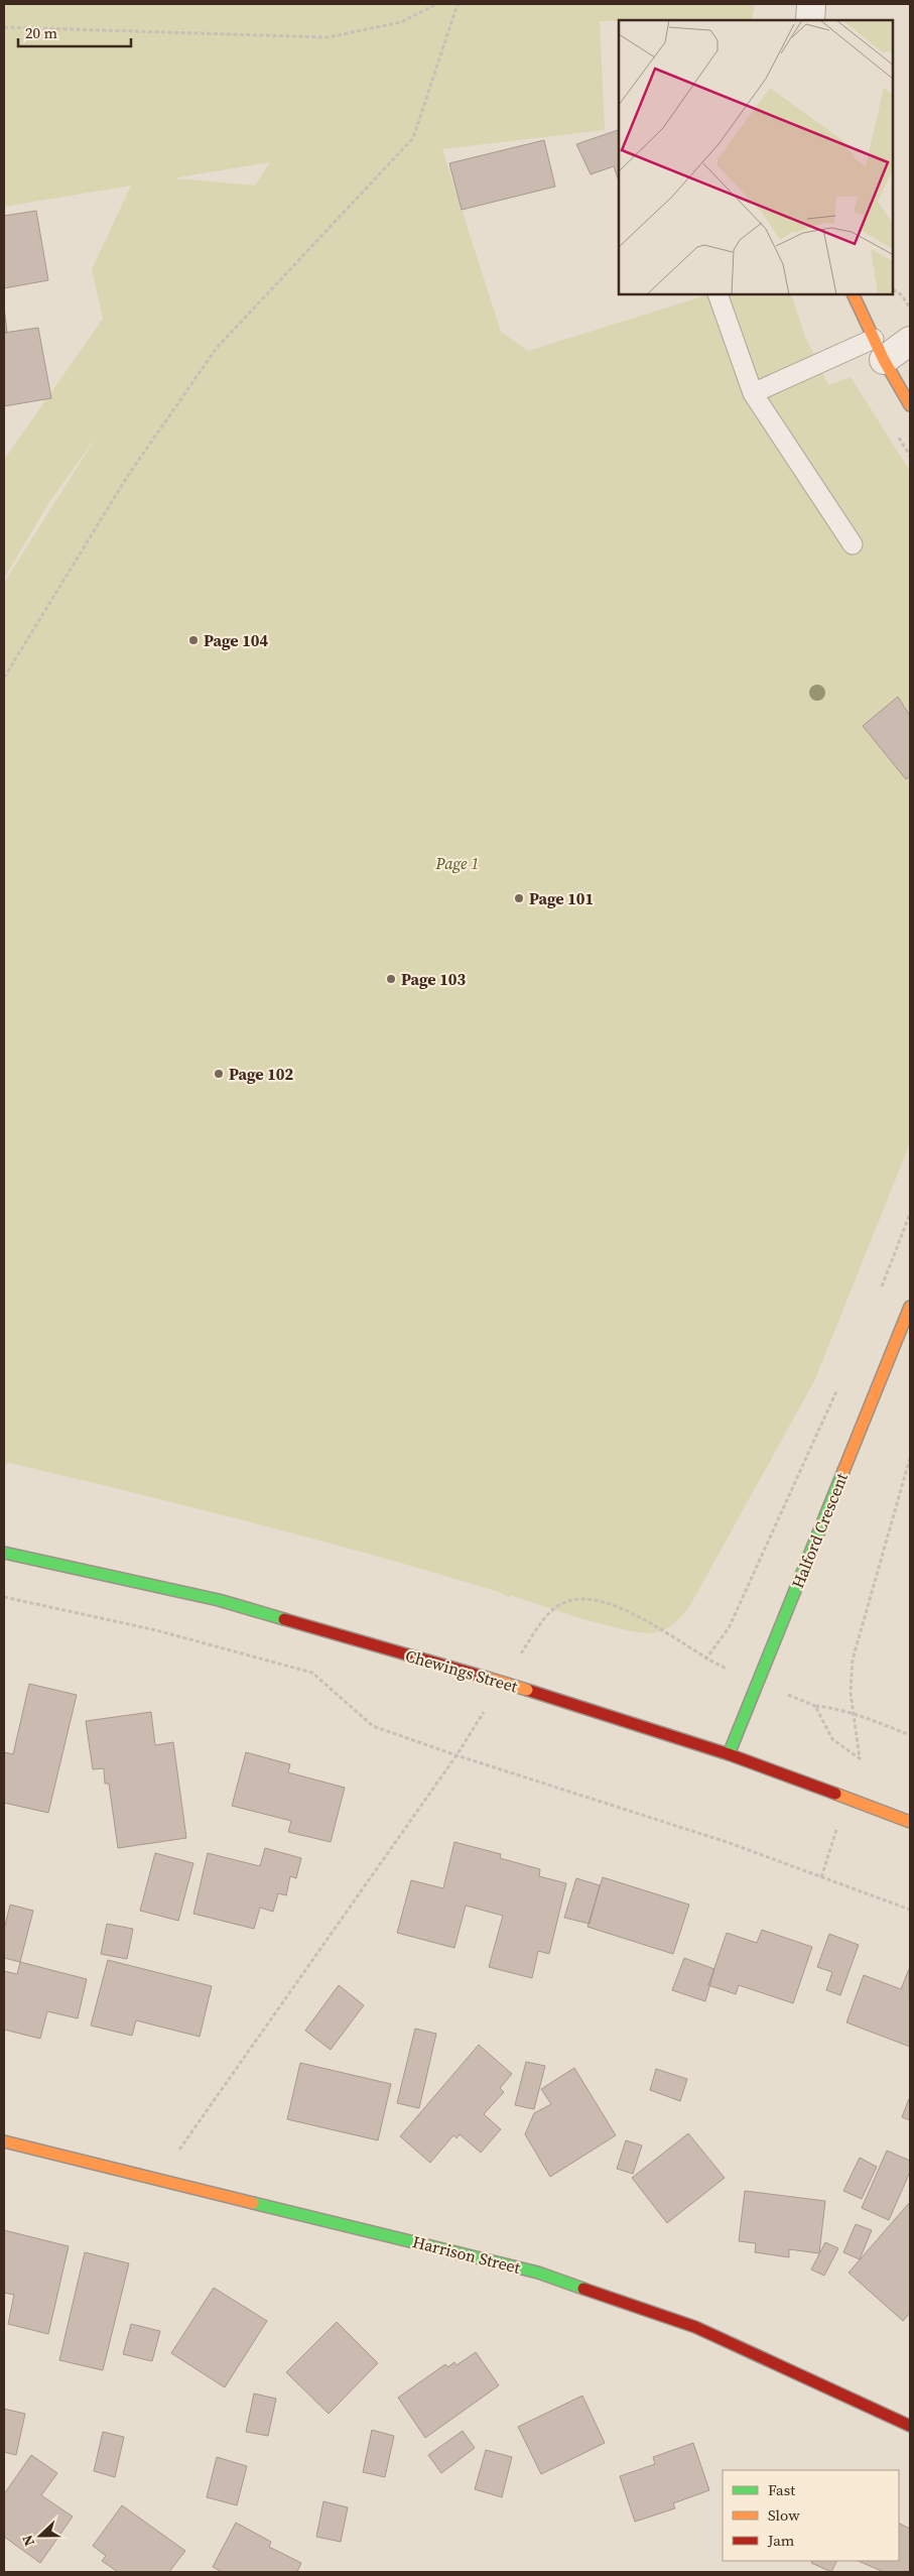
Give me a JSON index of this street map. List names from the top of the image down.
{
  "streets": {
    "street": ["Halford Crescent", "Chewings Street", "Harrison Street"]
  },
  "crossings": [
    ["Halford Crescent", "Chewings Street"]
  ],
  "parks": ["Page 1"],
  "places": [
    "Page 104",
    "Page 101",
    "Page 103",
    "Page 102"
  ],
  "legend": ["Fast", "Slow", "Jam"],
  "scale_bar": "20 m",
  "north": "left"
}
